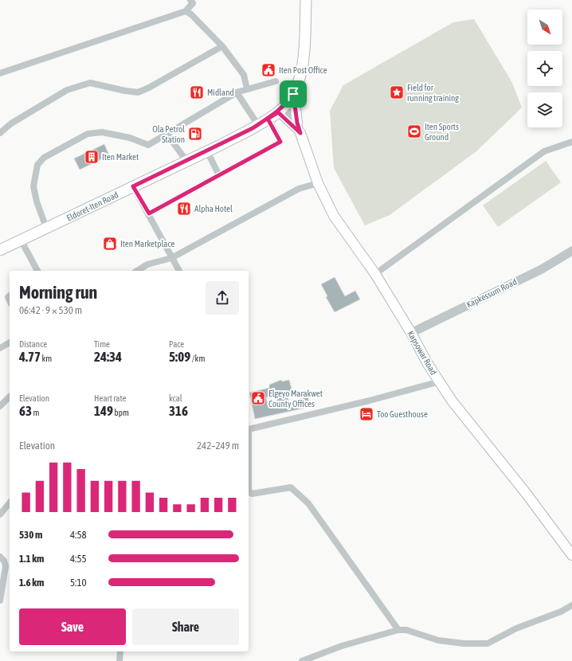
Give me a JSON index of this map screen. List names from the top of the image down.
{
  "streets": {
    "main road": ["Eldoret-Iten Road", "Kapsowar Road"],
    "street": ["Kapkessum Road"]
  },
  "crossings": [
    ["Eldoret-Iten Road", "Kapsowar Road"],
    ["Kapkessum Road", "Kapsowar Road"]
  ],
  "places": {
    "public building": ["Iten Post Office", "Elgeyo Marakwet County Offices"],
    "restaurant": ["Midland", "Alpha Hotel"],
    "place": ["Field for running training"],
    "sports": ["Iten Sports Ground"],
    "fuel station": ["Ola Petrol Station"],
    "building": ["Iten Market"],
    "shop": ["Iten Marketplace"],
    "hotel": ["Too Guesthouse"]
  },
  "north": "bottom right",
  "page": {
    "heading": ["Morning run", "06:42 · 9 × 530 m"],
    "stats": [
      ["Distance", "4.77 km"],
      ["Time", "24:34"],
      ["Pace", "5:09 /km"],
      ["Elevation", "63 m"],
      ["Heart rate", "149 bpm"],
      ["kcal", "316"]
    ],
    "chart": ["Elevation", "242–249 m"],
    "list": [
      {
        "name": "530 m",
        "note": "4:58"
      },
      {
        "name": "1.1 km",
        "note": "4:55"
      },
      {
        "name": "1.6 km",
        "note": "5:10"
      }
    ],
    "buttons": ["Save", "Share"]
  }
}
